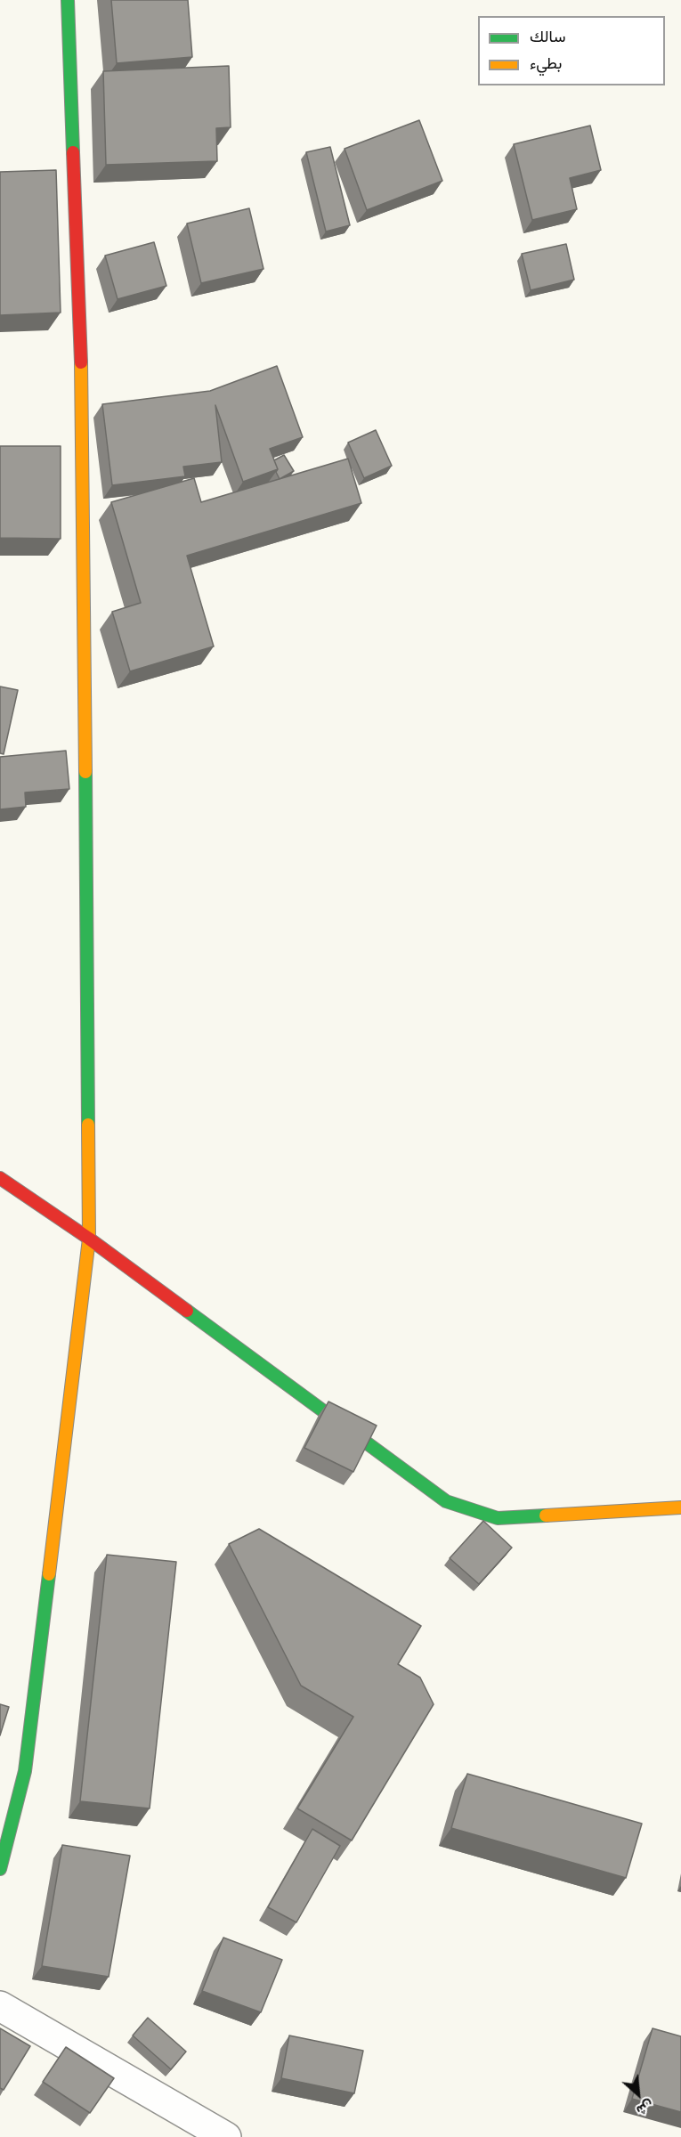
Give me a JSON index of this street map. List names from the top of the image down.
{
  "legend": ["سالك", "بطيء"],
  "north": "bottom right"
}
